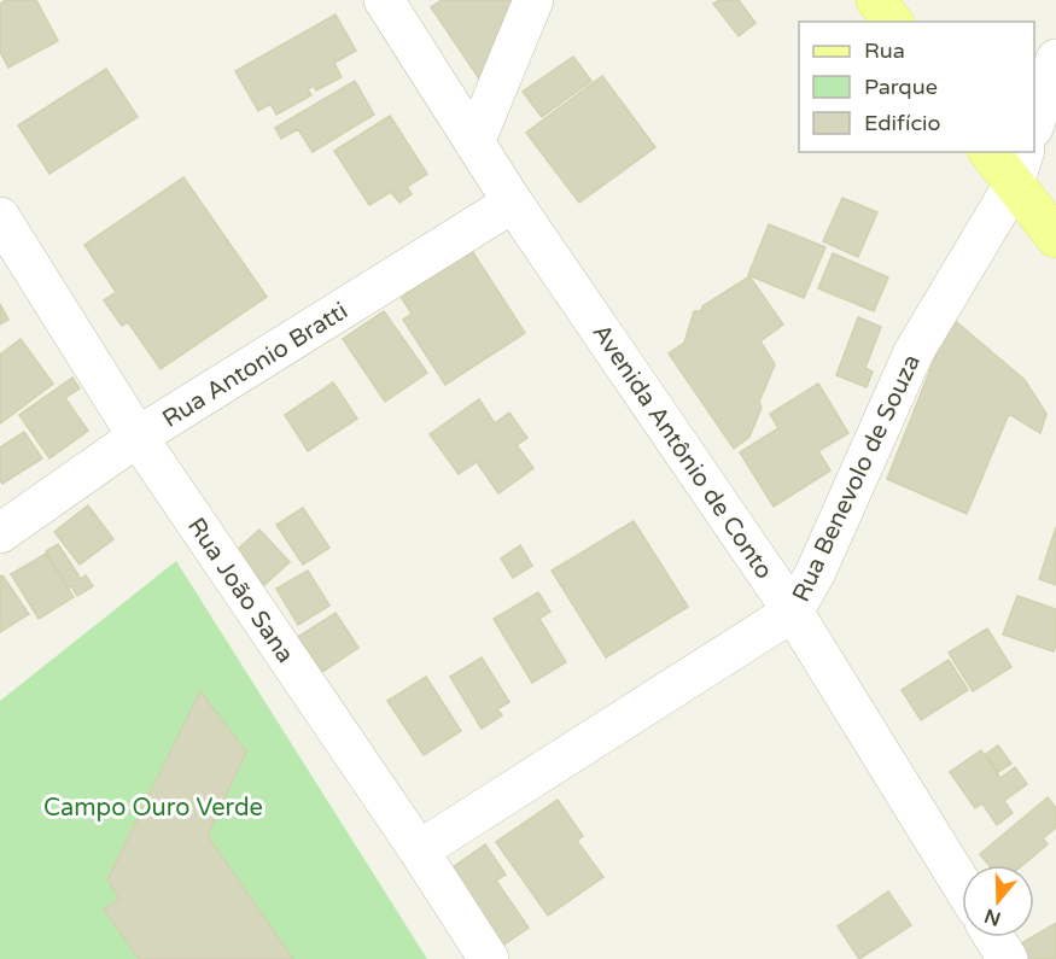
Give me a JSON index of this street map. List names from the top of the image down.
{
  "streets": {
    "street": [
      "Rua Antonio Bratti",
      "Avenida Antônio de Conto",
      "Rua Benevolo de Souza",
      "Rua João Sana"
    ]
  },
  "crossings": [
    ["Rua Antonio Bratti", "Avenida Antônio de Conto"],
    ["Rua Antonio Bratti", "Rua João Sana"],
    ["Avenida Antônio de Conto", "Rua Benevolo de Souza"],
    ["Rua Benevolo de Souza", "Rua João Sana"]
  ],
  "parks": ["Campo Ouro Verde"],
  "legend": ["Rua", "Parque", "Edifício"],
  "north": "bottom"
}
